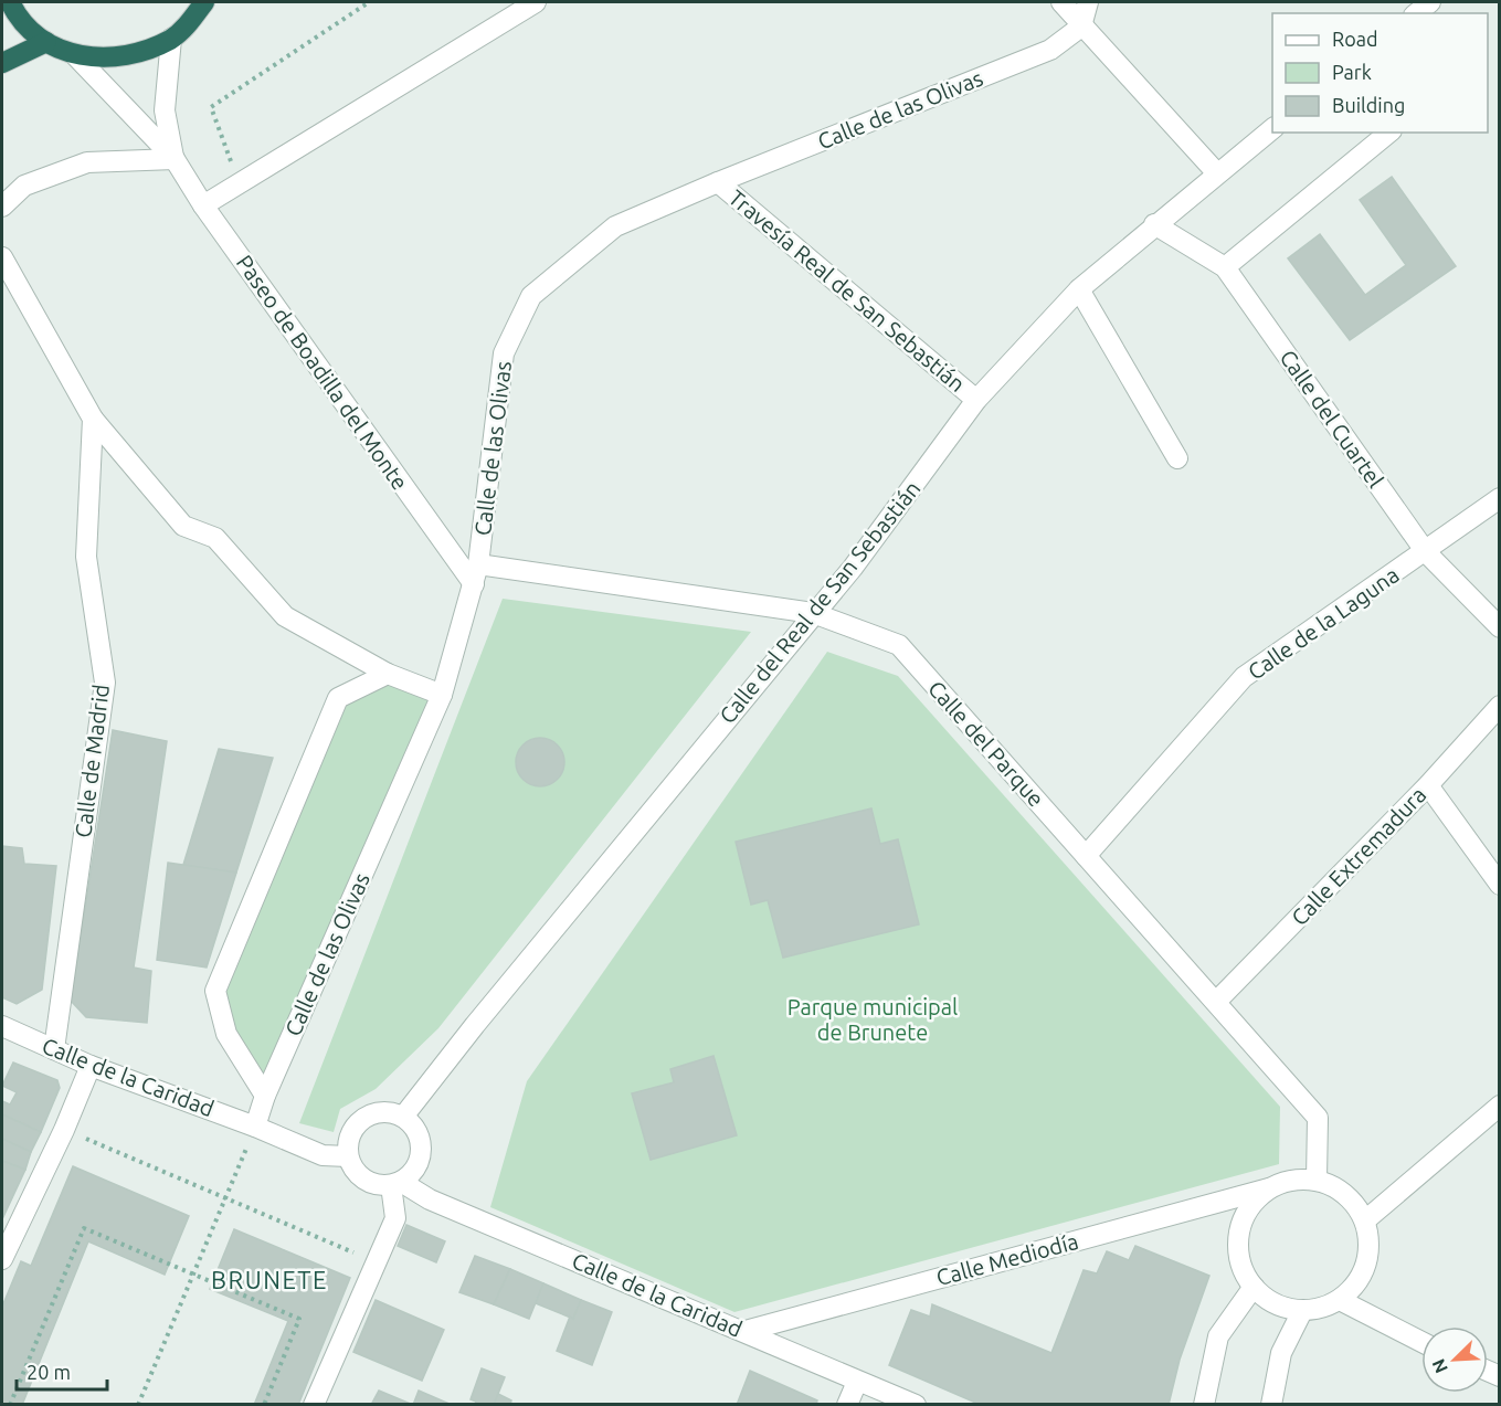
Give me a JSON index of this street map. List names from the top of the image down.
{
  "streets": {
    "street": [
      "Calle de las Olivas",
      "Travesía Real de San Sebastián",
      "Paseo de Boadilla del Monte",
      "Calle del Cuartel",
      "Calle del Real de San Sebastián",
      "Calle de la Laguna",
      "Calle del Parque",
      "Calle de Madrid",
      "Calle Extremadura",
      "Calle de la Caridad",
      "Calle Mediodía"
    ]
  },
  "crossings": [
    ["Calle de las Olivas", "Travesía Real de San Sebastián"],
    ["Calle de las Olivas", "Paseo de Boadilla del Monte"],
    ["Calle de las Olivas", "Calle del Parque"],
    ["Calle de las Olivas", "Calle de la Caridad"],
    ["Travesía Real de San Sebastián", "Calle del Real de San Sebastián"],
    ["Calle del Cuartel", "Calle del Real de San Sebastián"],
    ["Calle del Cuartel", "Calle de la Laguna"],
    ["Calle del Real de San Sebastián", "Calle del Parque"],
    ["Calle del Real de San Sebastián", "Calle de la Caridad"],
    ["Calle de la Laguna", "Calle del Parque"],
    ["Calle del Parque", "Calle Extremadura"],
    ["Calle del Parque", "Calle Mediodía"],
    ["Calle de Madrid", "Calle de la Caridad"],
    ["Calle de la Caridad", "Calle Mediodía"]
  ],
  "districts": ["BRUNETE"],
  "parks": ["Parque municipal de Brunete"],
  "legend": ["Road", "Park", "Building"],
  "scale_bar": "20 m",
  "north": "bottom left"
}
